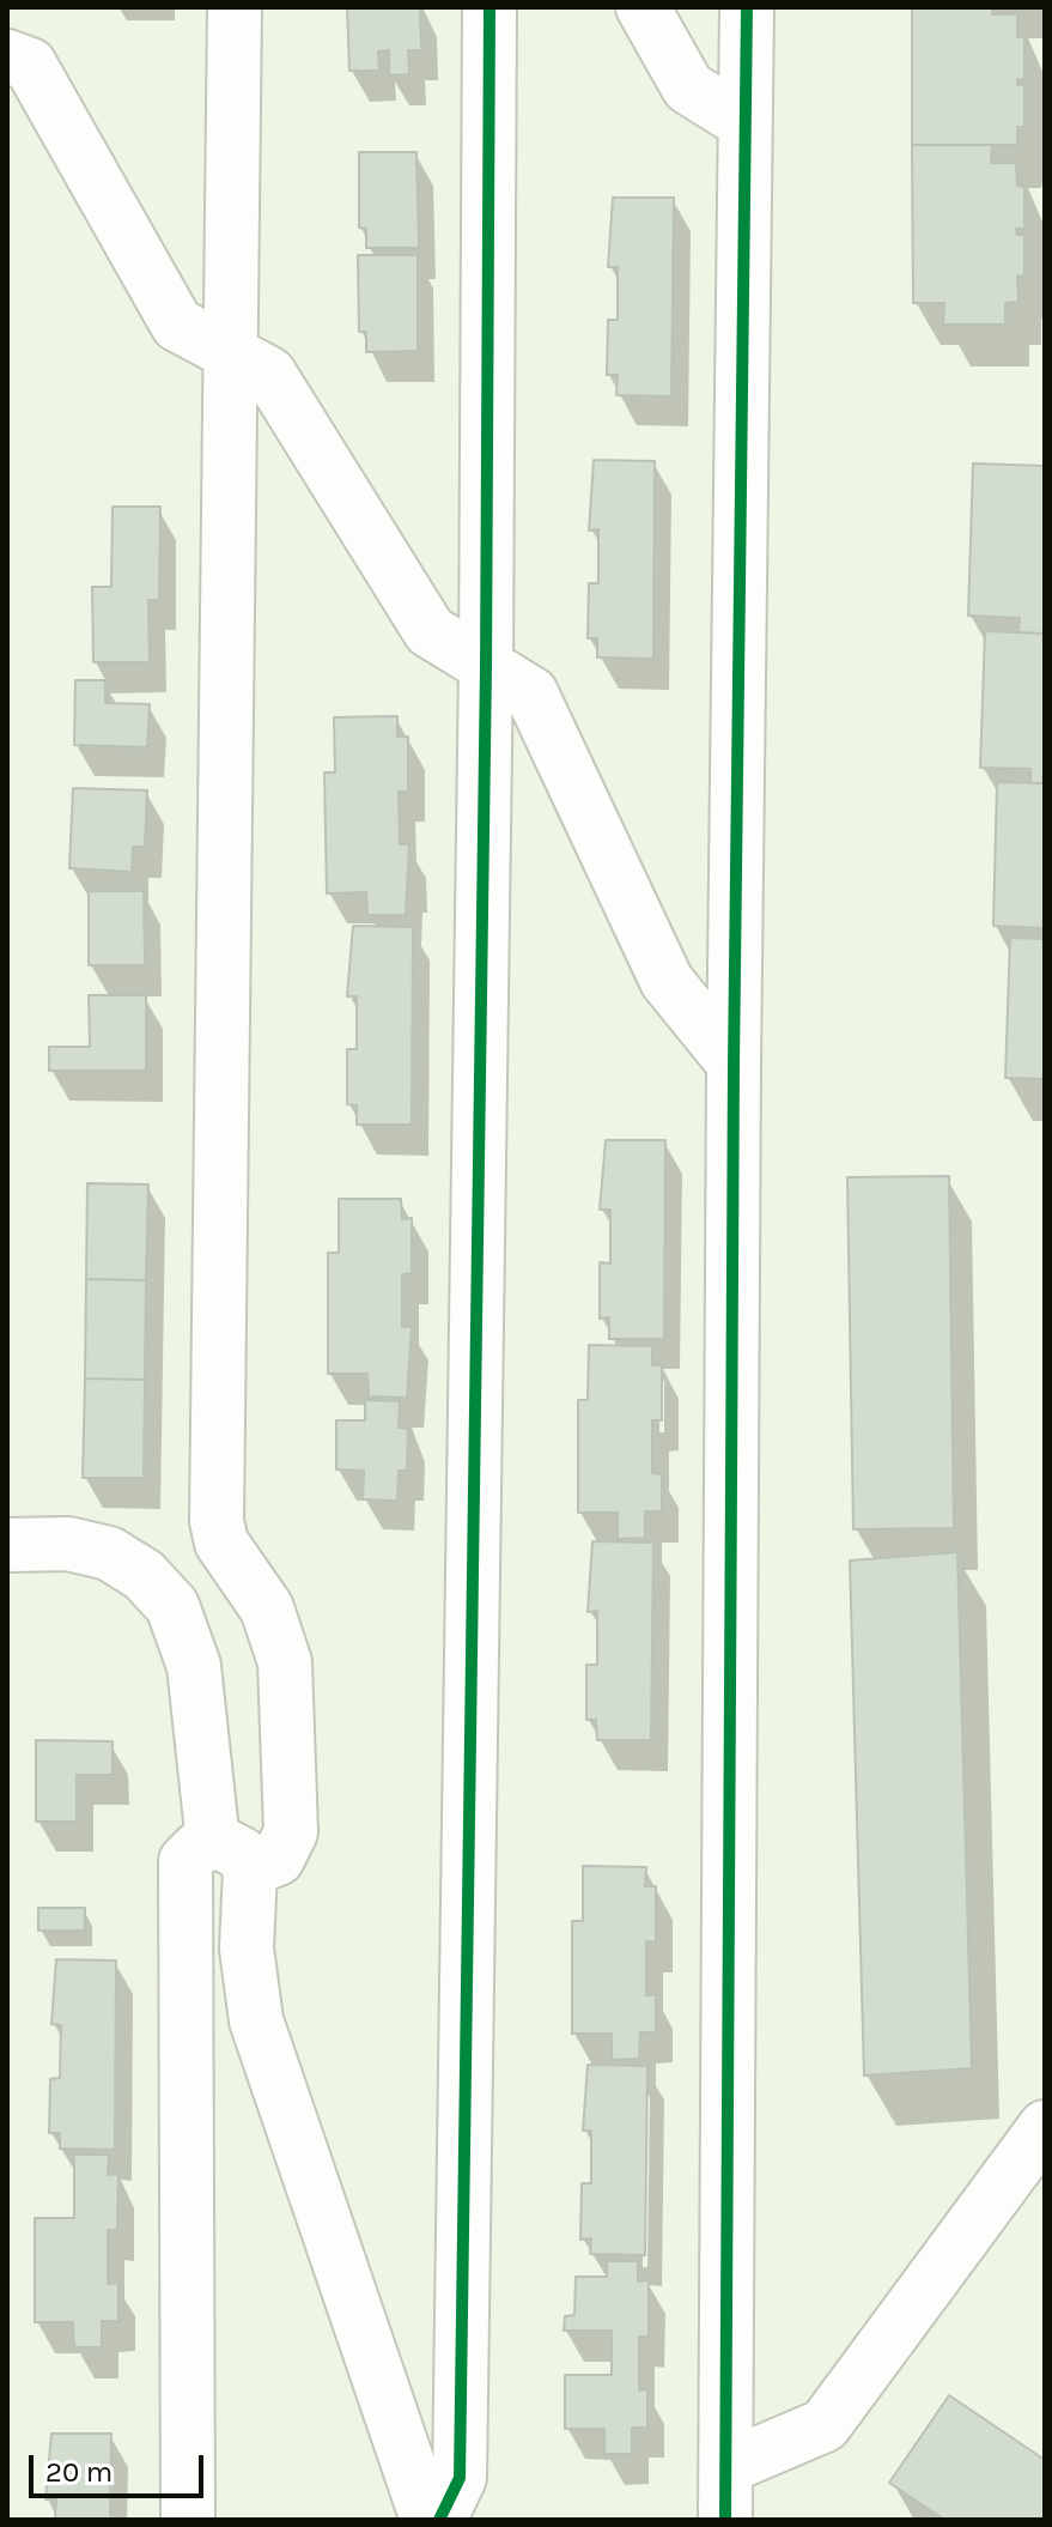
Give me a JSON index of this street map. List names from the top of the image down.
{
  "scale_bar": "20 m"
}
